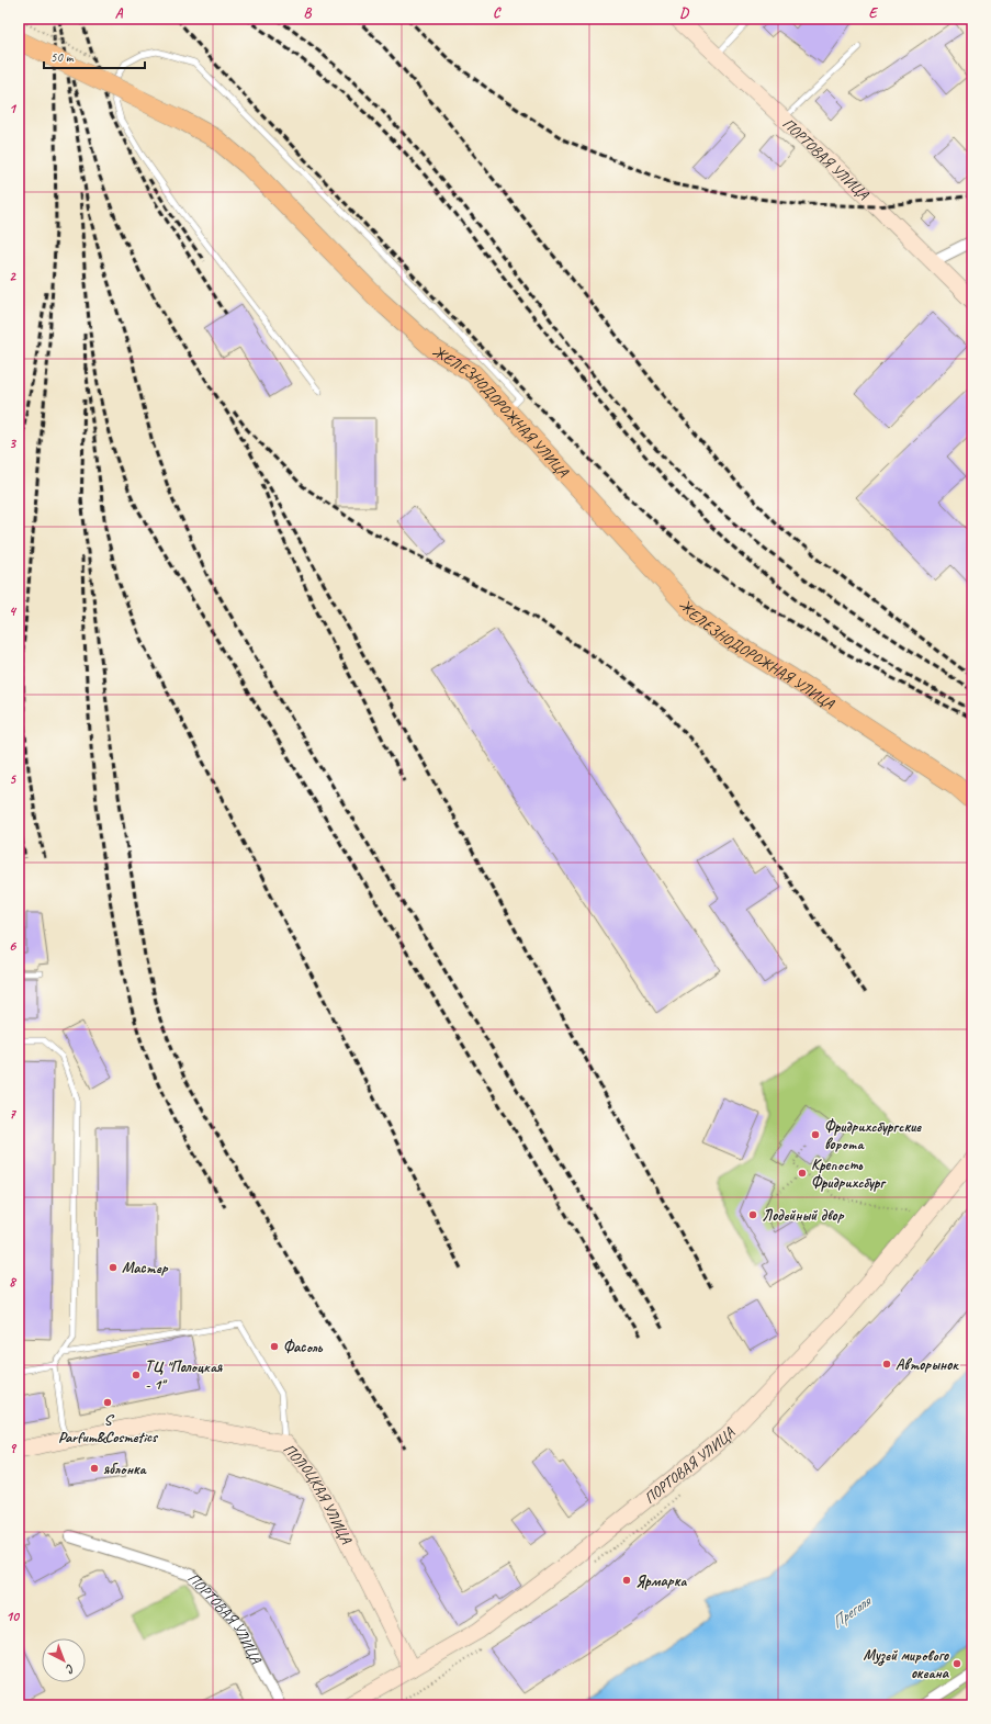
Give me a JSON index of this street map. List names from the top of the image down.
{
  "streets": {
    "main road": ["ПОРТОВАЯ УЛИЦА", "ЖЕЛЕЗНОДОРОЖНАЯ УЛИЦА", "ПОЛОЦКАЯ УЛИЦА"]
  },
  "crossings": [
    ["ПОРТОВАЯ УЛИЦА", "ПОЛОЦКАЯ УЛИЦА"]
  ],
  "water": ["Преголя"],
  "places": [
    "Фридрихсбургские ворота",
    "Крепость Фридрихсбург",
    "Лодейный двор",
    "Мастер",
    "Фасоль",
    "Авторынок",
    "ТЦ \"Полоцкая - 1\"",
    "S Parfum&Cosmetics",
    "яблонка",
    "Ярмарка",
    "Музей мирового океана"
  ],
  "scale_bar": "50 m",
  "north": "bottom right",
  "grid": {
    "columns": [
      "A",
      "B",
      "C",
      "D",
      "E"
    ],
    "rows": [
      "1",
      "2",
      "3",
      "4",
      "5",
      "6",
      "7",
      "8",
      "9",
      "10"
    ]
  }
}
